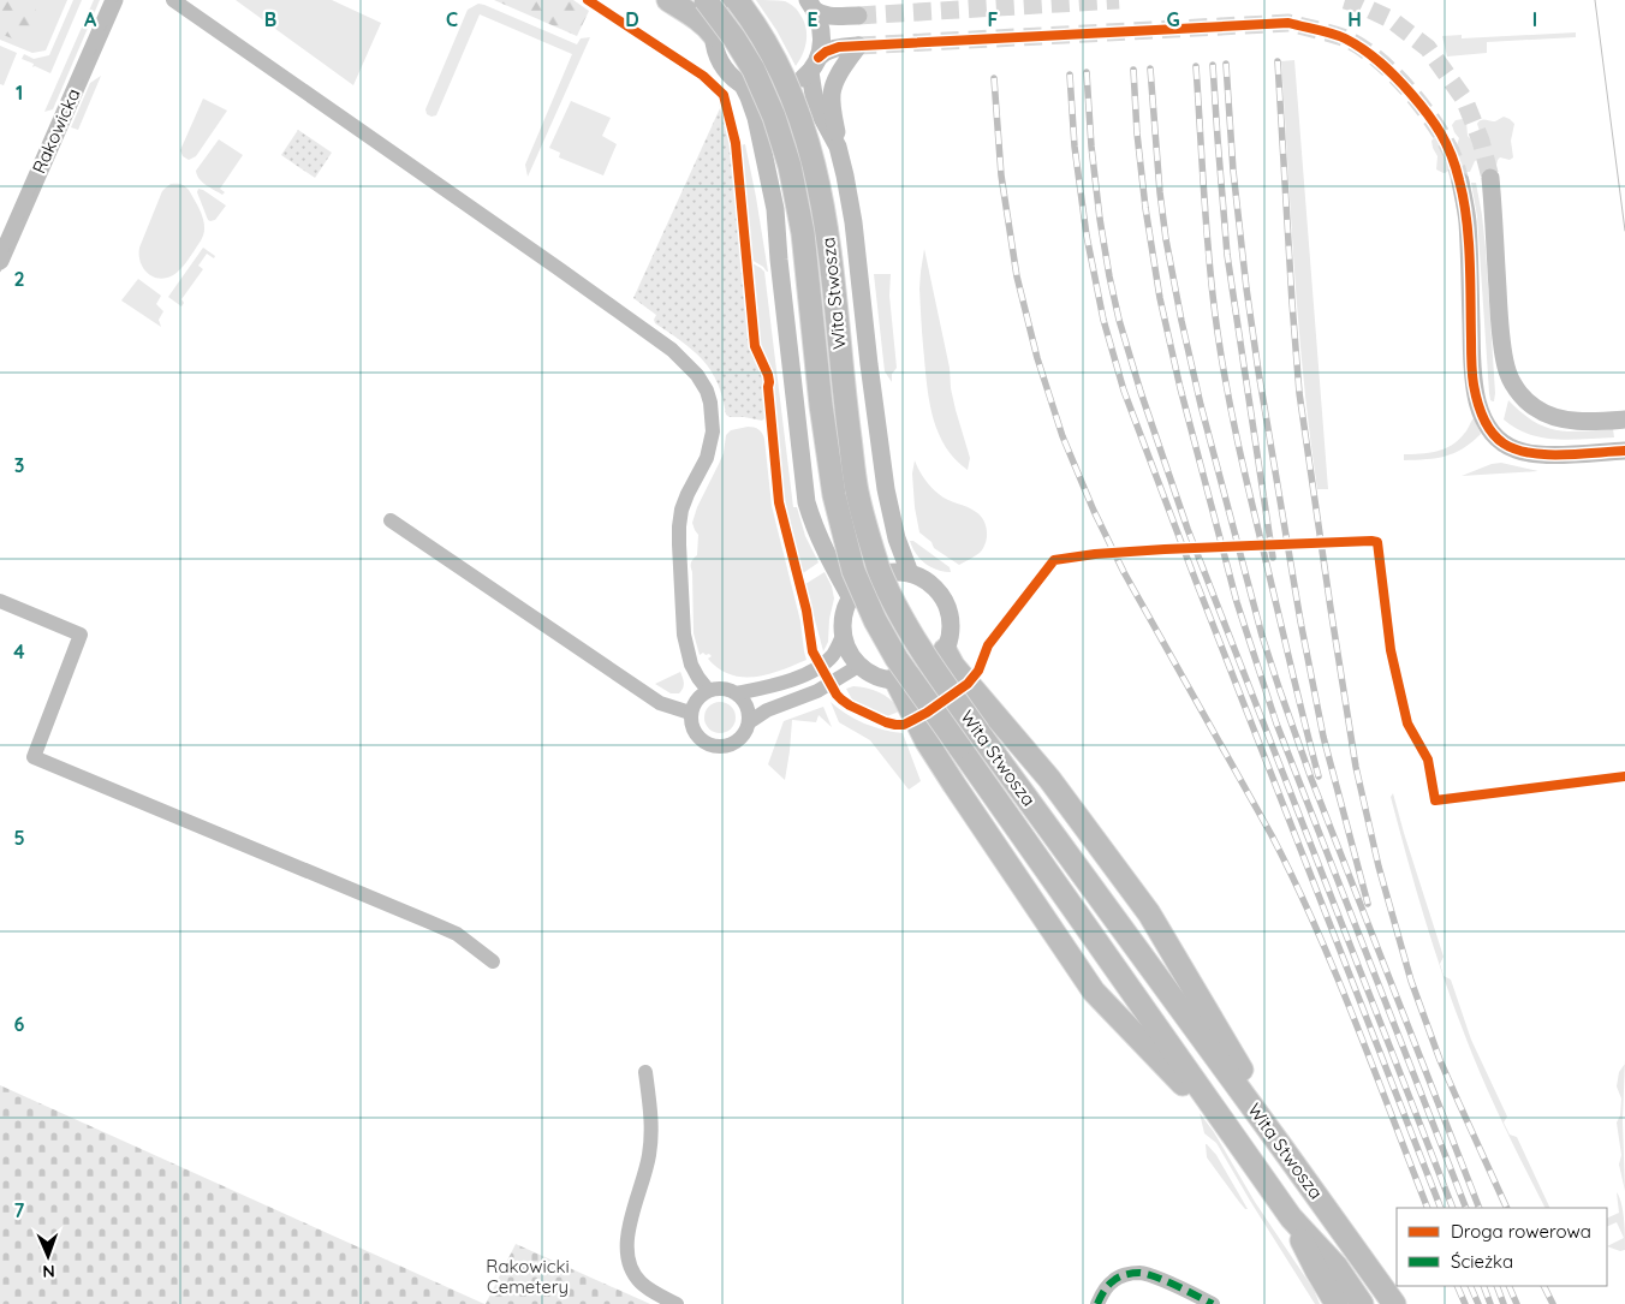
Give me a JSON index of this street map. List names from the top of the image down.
{
  "streets": {
    "main road": ["Wita Stwosza"],
    "street": ["Rakowicka"]
  },
  "parks": ["Rakowicki Cemetery"],
  "legend": ["Droga rowerowa", "Ścieżka"],
  "north": "bottom",
  "grid": {
    "columns": [
      "A",
      "B",
      "C",
      "D",
      "E",
      "F",
      "G",
      "H",
      "I"
    ],
    "rows": [
      "1",
      "2",
      "3",
      "4",
      "5",
      "6",
      "7"
    ]
  }
}
